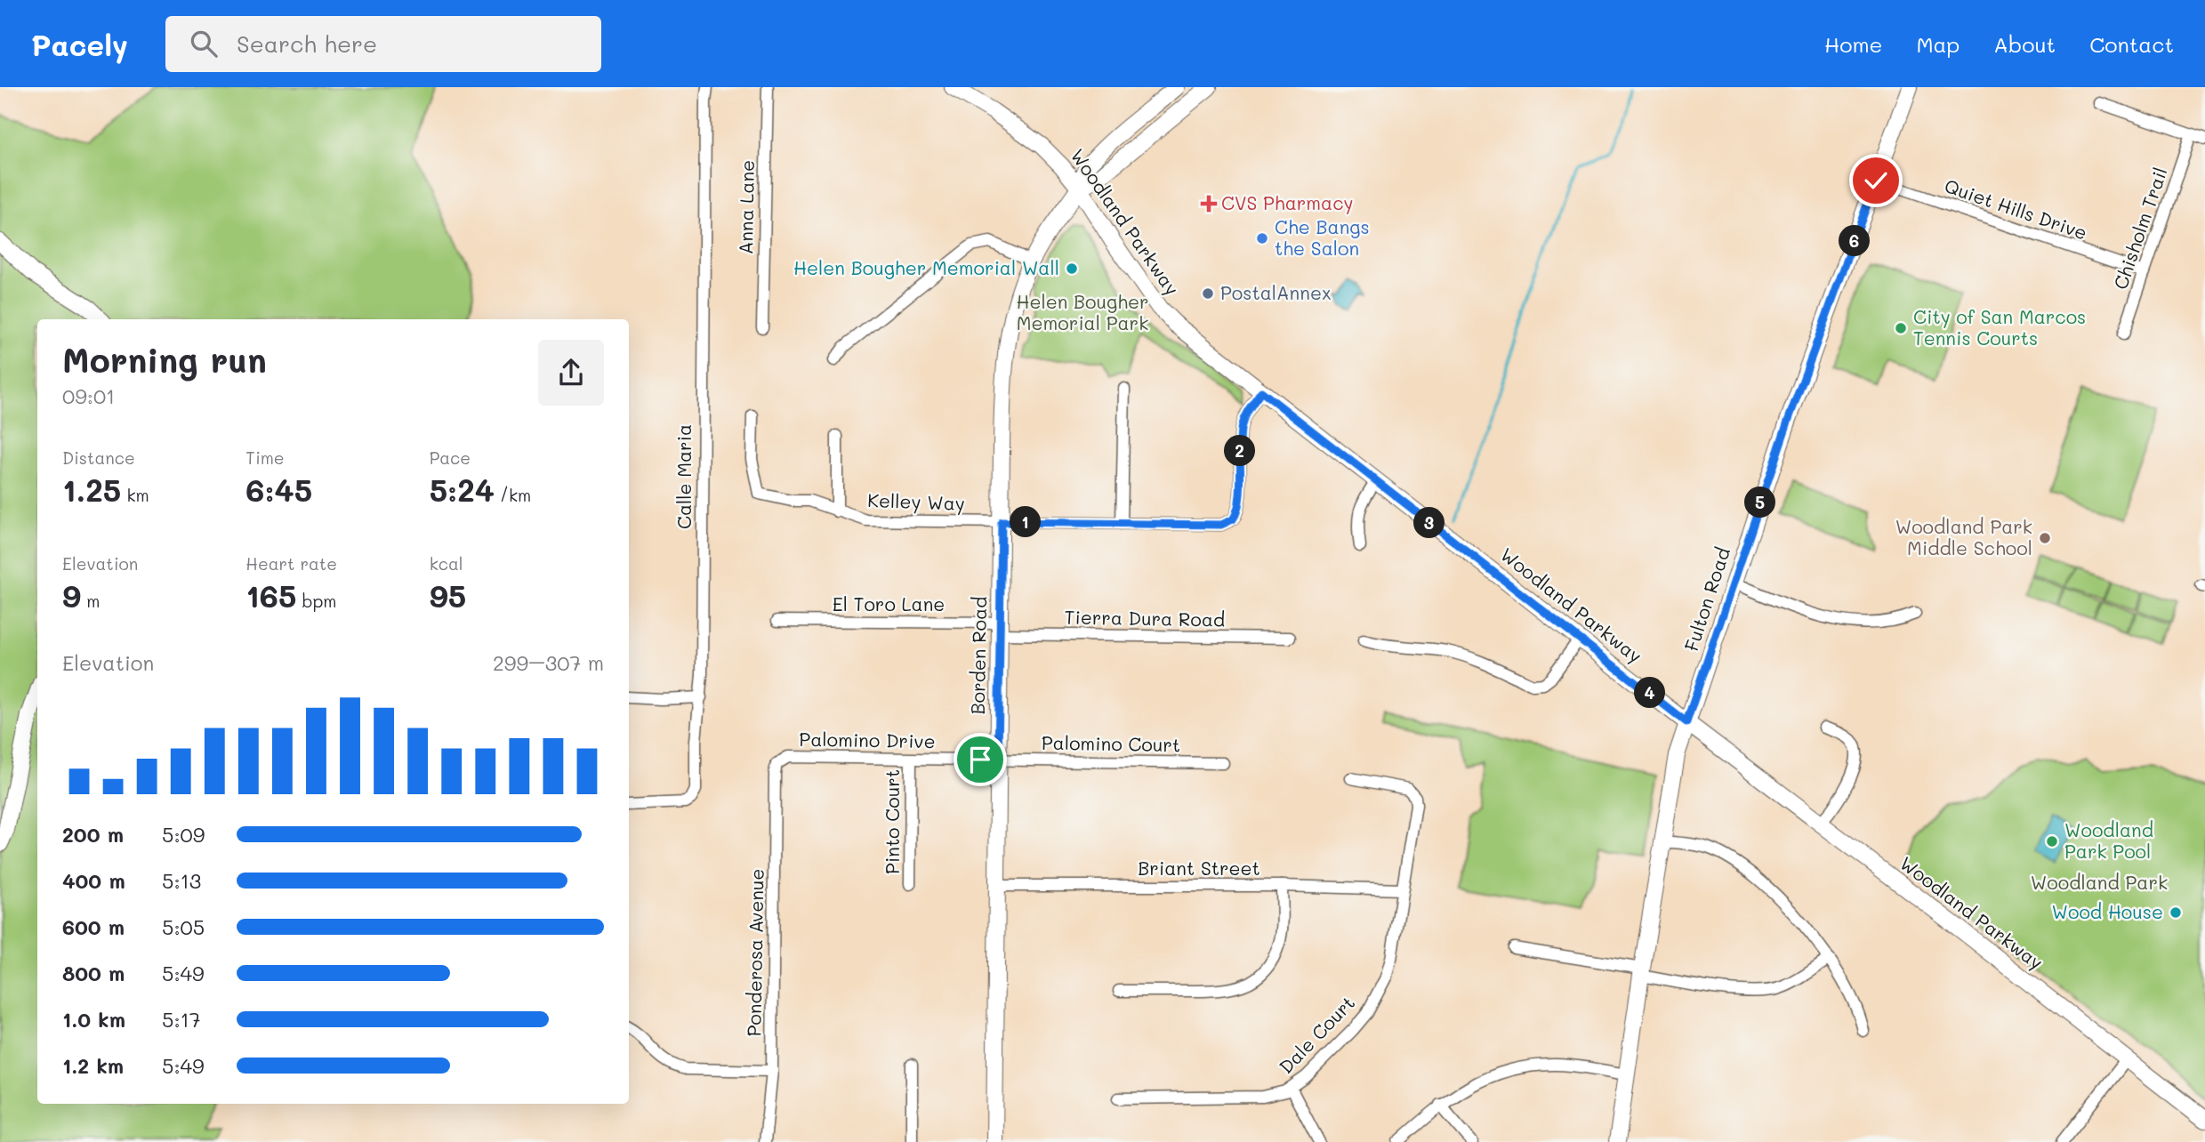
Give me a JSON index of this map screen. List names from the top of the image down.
{
  "streets": {
    "main road": ["Woodland Parkway", "Fulton Road", "Borden Road"],
    "street": [
      "Anna Lane",
      "Quiet Hills Drive",
      "Chisholm Trail",
      "Calle Maria",
      "Kelley Way",
      "El Toro Lane",
      "Tierra Dura Road",
      "Palomino Drive",
      "Palomino Court",
      "Pinto Court",
      "Briant Street",
      "Ponderosa Avenue",
      "Dale Court"
    ]
  },
  "crossings": [
    ["Quiet Hills Drive", "Chisholm Trail"],
    ["Quiet Hills Drive", "Fulton Road"],
    ["Woodland Parkway", "Kelley Way"],
    ["Woodland Parkway", "Fulton Road"],
    ["Woodland Parkway", "Borden Road"],
    ["Kelley Way", "Borden Road"],
    ["El Toro Lane", "Tierra Dura Road"],
    ["El Toro Lane", "Borden Road"],
    ["Tierra Dura Road", "Borden Road"],
    ["Borden Road", "Palomino Drive"],
    ["Borden Road", "Palomino Court"],
    ["Borden Road", "Briant Street"],
    ["Palomino Drive", "Palomino Court"],
    ["Palomino Drive", "Pinto Court"],
    ["Palomino Drive", "Ponderosa Avenue"],
    ["Briant Street", "Dale Court"]
  ],
  "parks": ["Helen Bougher Memorial Park", "Woodland Park"],
  "places": {
    "health": ["CVS Pharmacy"],
    "other": [
      "Che Bangs the Salon",
      "Helen Bougher Memorial Wall",
      "PostalAnnex",
      "City of San Marcos Tennis Courts",
      "Woodland Park Middle School",
      "Woodland Park Pool",
      "Wood House"
    ]
  },
  "page": {
    "header": "Pacely",
    "search": "Search here",
    "nav": [
      "Home",
      "Map",
      "About",
      "Contact"
    ],
    "pins": [
      "6",
      "2",
      "5",
      "1",
      "3",
      "4"
    ],
    "heading": ["Morning run", "09:01"],
    "stats": [
      ["Distance", "1.25 km"],
      ["Time", "6:45"],
      ["Pace", "5:24 /km"],
      ["Elevation", "9 m"],
      ["Heart rate", "165 bpm"],
      ["kcal", "95"]
    ],
    "chart": ["Elevation", "299–307 m"],
    "list": [
      {
        "name": "200 m",
        "note": "5:09"
      },
      {
        "name": "400 m",
        "note": "5:13"
      },
      {
        "name": "600 m",
        "note": "5:05"
      },
      {
        "name": "800 m",
        "note": "5:49"
      },
      {
        "name": "1.0 km",
        "note": "5:17"
      },
      {
        "name": "1.2 km",
        "note": "5:49"
      }
    ]
  }
}
